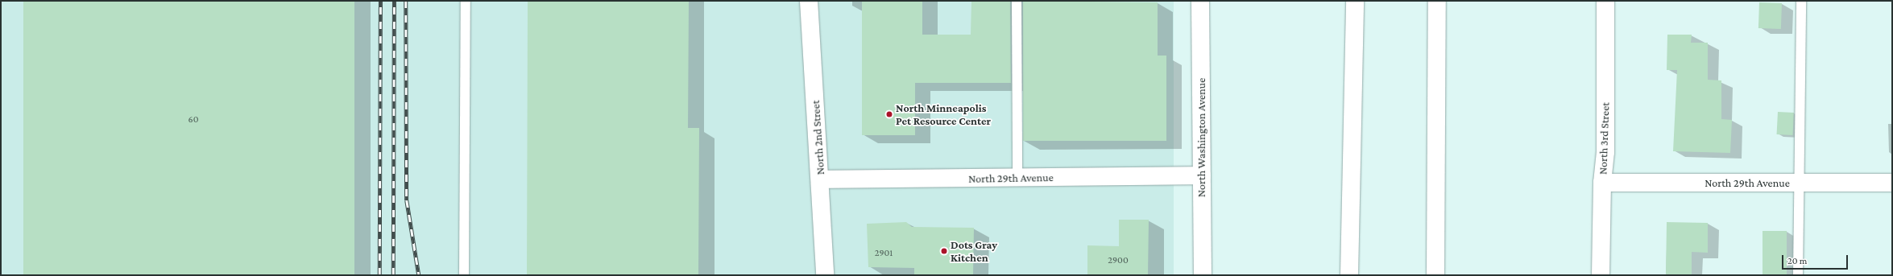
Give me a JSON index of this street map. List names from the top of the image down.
{
  "streets": {
    "main road": [
      "North 2nd Street",
      "North Washington Avenue",
      "North 3rd Street",
      "North 29th Avenue"
    ]
  },
  "crossings": [
    ["North 2nd Street", "North 29th Avenue"],
    ["North Washington Avenue", "North 29th Avenue"],
    ["North 3rd Street", "North 29th Avenue"]
  ],
  "places": ["North Minneapolis Pet Resource Center", "Dots Gray Kitchen"],
  "house_numbers": ["60", "2901", "2900"],
  "scale_bar": "20 m"
}
